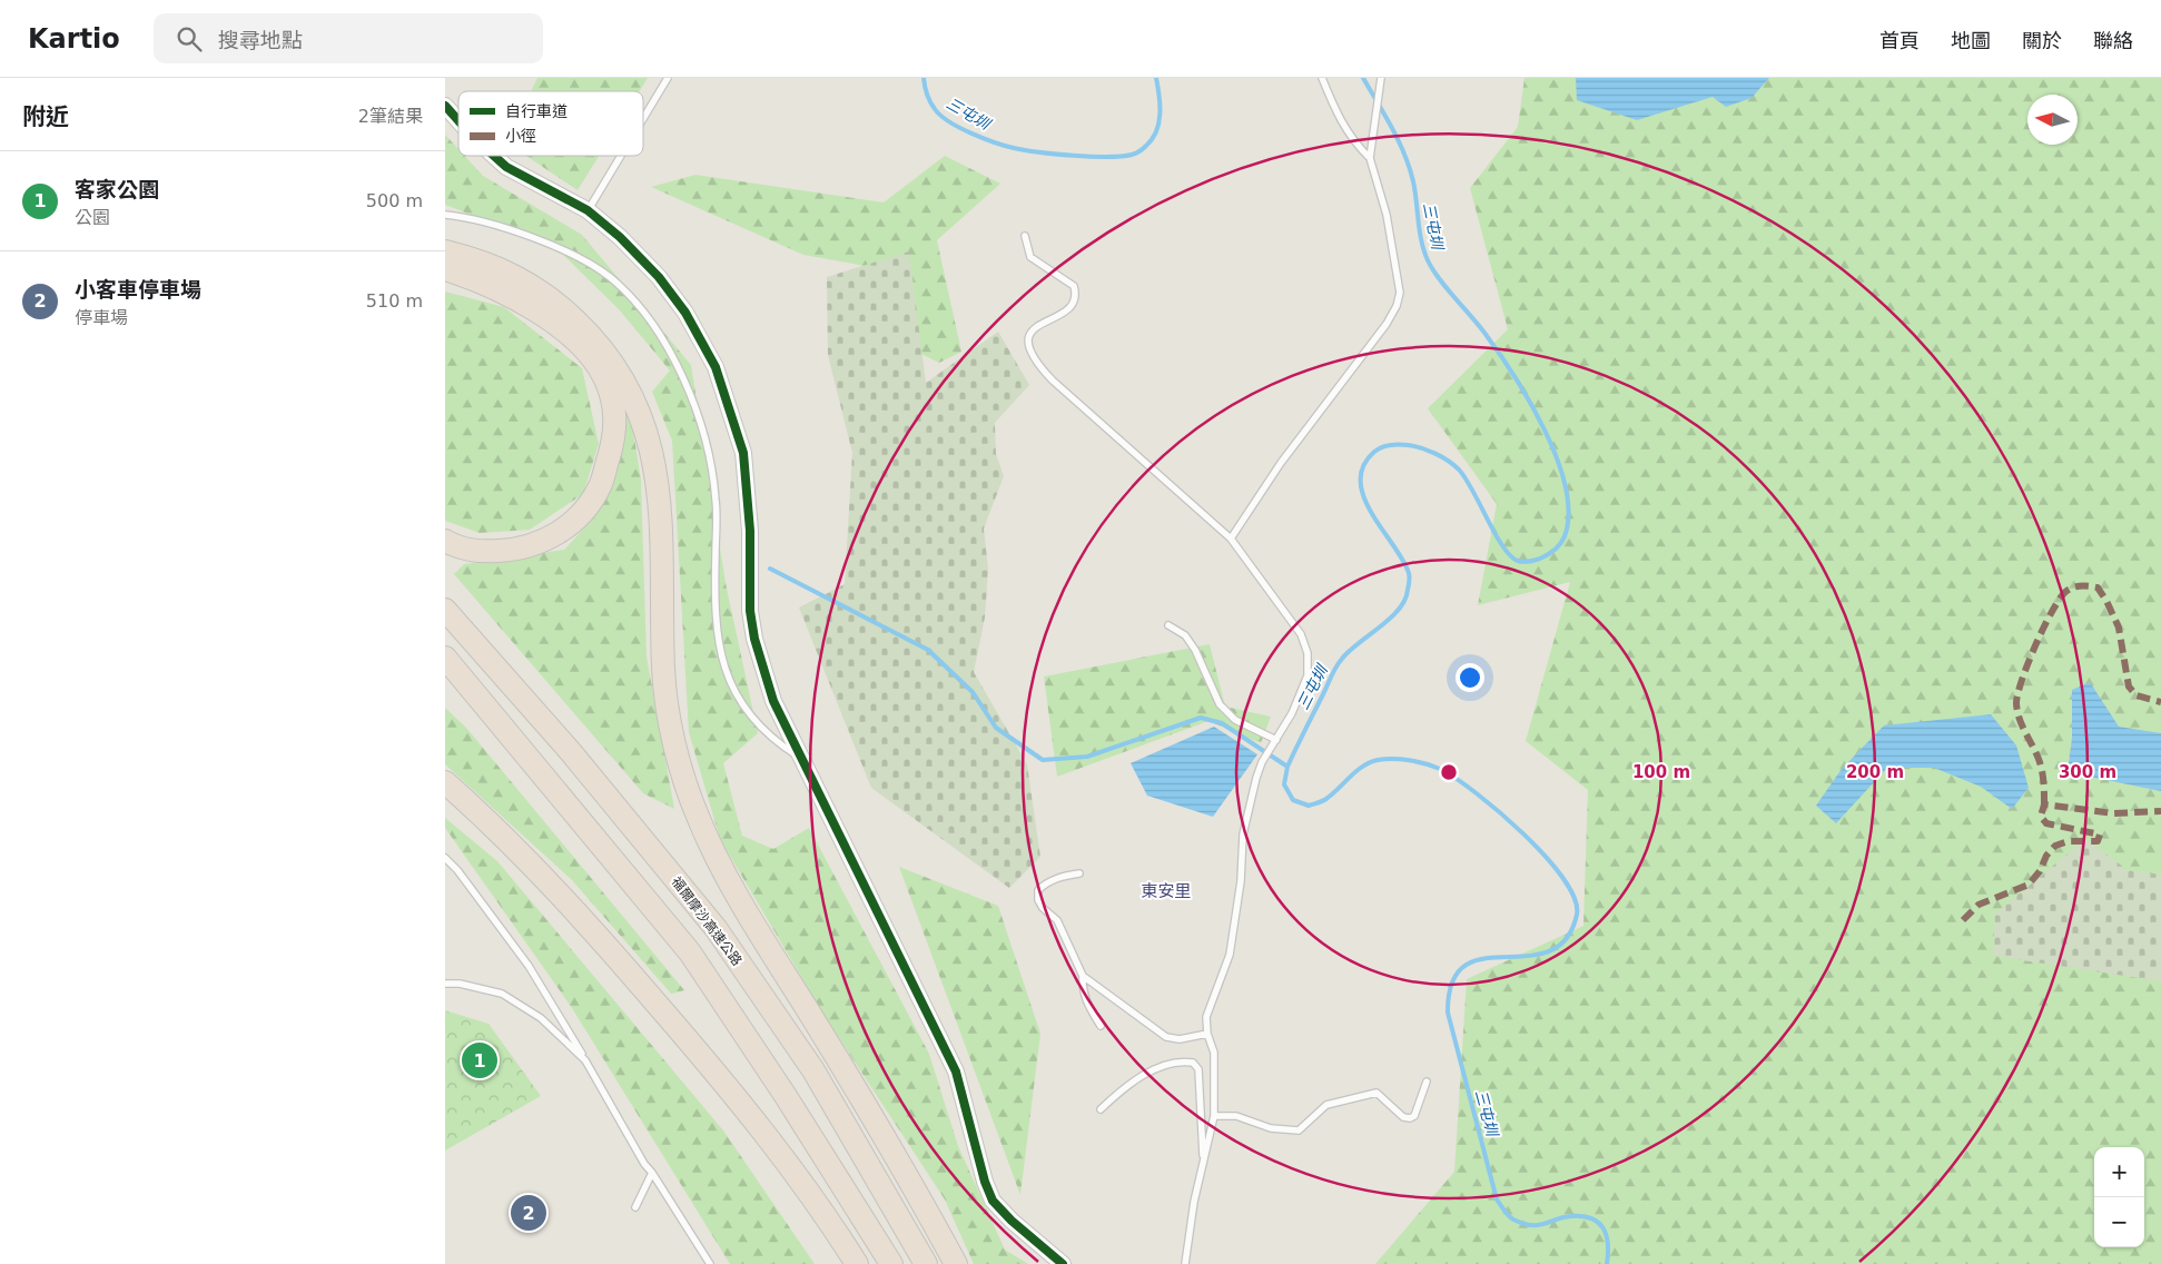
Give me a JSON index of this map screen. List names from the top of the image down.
{
  "streets": {
    "highway": ["福爾摩沙高速公路"]
  },
  "districts": ["東安里"],
  "water": ["三屯圳"],
  "legend": ["自行車道", "小徑"],
  "north": "left",
  "page": {
    "header": "Kartio",
    "search": "搜尋地點",
    "nav": [
      "首頁",
      "地圖",
      "關於",
      "聯絡"
    ],
    "heading": ["附近", "2筆結果"],
    "list": [
      {
        "mark": "1",
        "name": "客家公園",
        "note": "公園",
        "value": "500 m"
      },
      {
        "mark": "2",
        "name": "小客車停車場",
        "note": "停車場",
        "value": "510 m"
      }
    ],
    "pins": ["1", "2"],
    "map_buttons": ["+", "−"]
  },
  "rings": ["100 m", "200 m", "300 m"]
}
